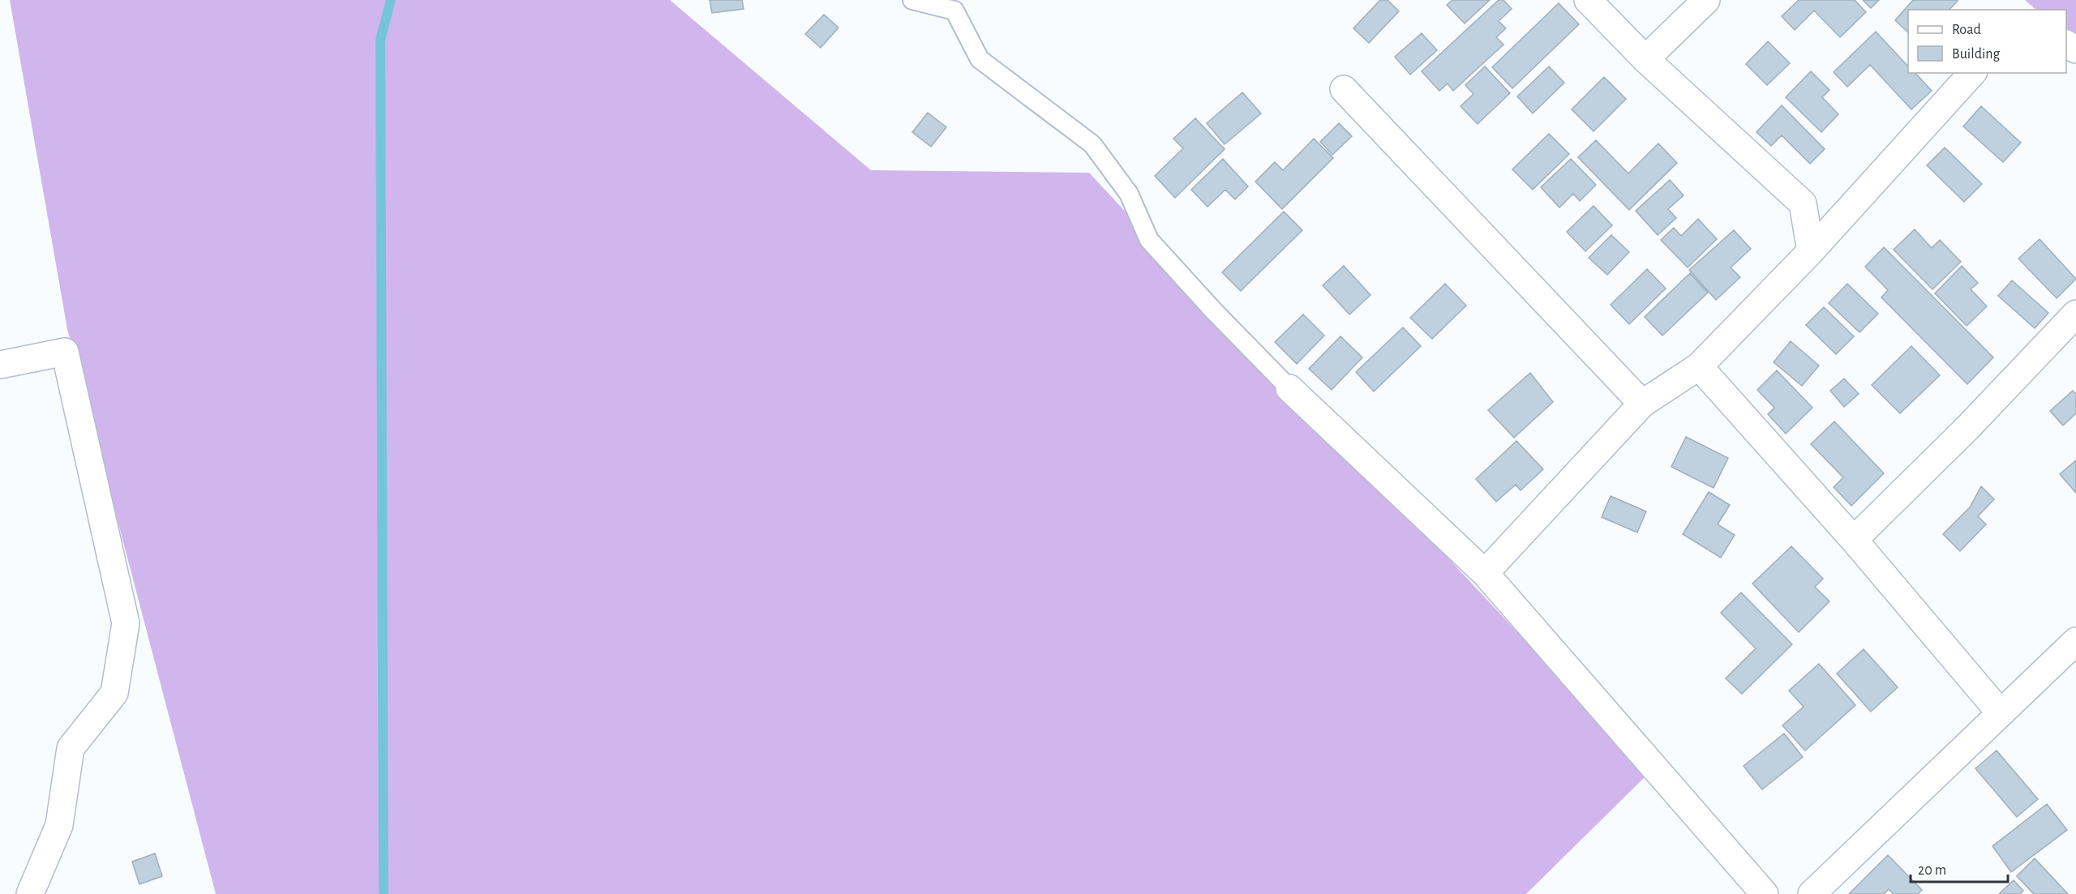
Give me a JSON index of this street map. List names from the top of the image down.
{
  "legend": ["Road", "Building"],
  "scale_bar": "20 m"
}
